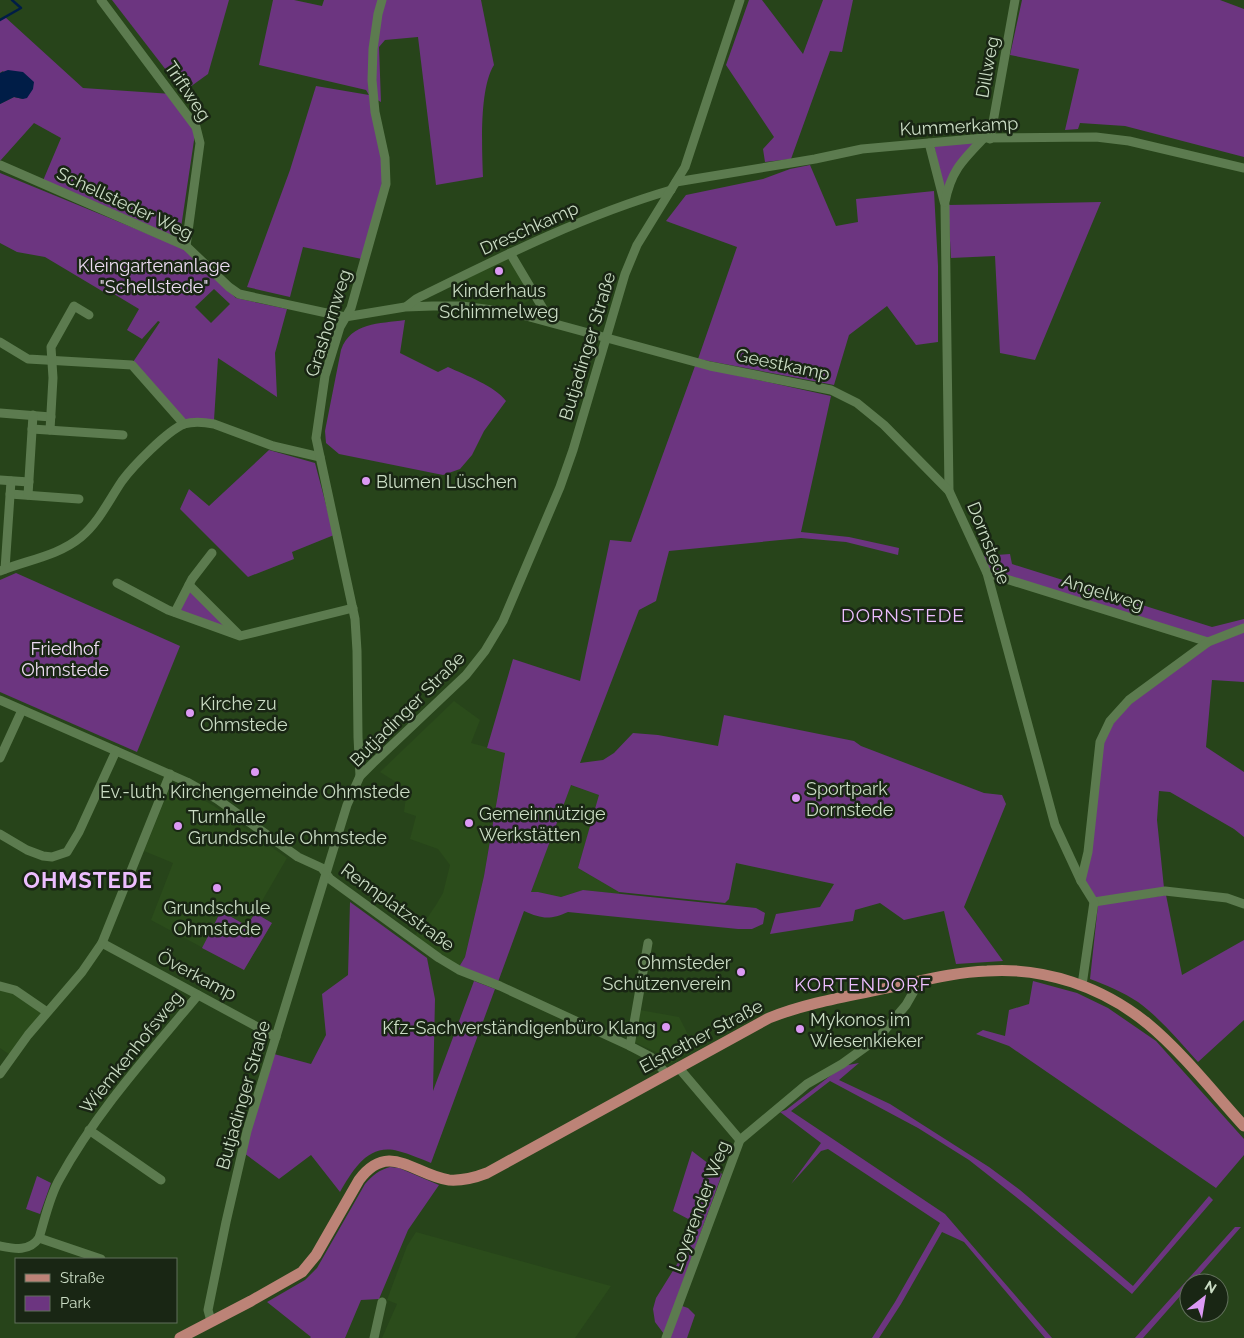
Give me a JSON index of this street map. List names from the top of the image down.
{
  "streets": {
    "main road": ["Elsflether Straße"],
    "street": [
      "Dillweg",
      "Triftweg",
      "Kummerkamp",
      "Schellsteder Weg",
      "Dreschkamp",
      "Grashornweg",
      "Butjadinger Straße",
      "Geestkamp",
      "Dornstede",
      "Angelweg",
      "Rennplatzstraße",
      "Överkamp",
      "Wiemkenhofsweg",
      "Loyerender Weg"
    ]
  },
  "crossings": [
    ["Dillweg", "Kummerkamp"],
    ["Dillweg", "Dornstede"],
    ["Triftweg", "Schellsteder Weg"],
    ["Kummerkamp", "Dreschkamp"],
    ["Kummerkamp", "Butjadinger Straße"],
    ["Kummerkamp", "Dornstede"],
    ["Schellsteder Weg", "Dreschkamp"],
    ["Schellsteder Weg", "Grashornweg"],
    ["Schellsteder Weg", "Butjadinger Straße"],
    ["Schellsteder Weg", "Geestkamp"],
    ["Dreschkamp", "Butjadinger Straße"],
    ["Grashornweg", "Butjadinger Straße"],
    ["Butjadinger Straße", "Geestkamp"],
    ["Butjadinger Straße", "Rennplatzstraße"],
    ["Butjadinger Straße", "Överkamp"],
    ["Butjadinger Straße", "Elsflether Straße"],
    ["Geestkamp", "Dornstede"],
    ["Dornstede", "Angelweg"],
    ["Rennplatzstraße", "Elsflether Straße"],
    ["Överkamp", "Wiemkenhofsweg"],
    ["Elsflether Straße", "Loyerender Weg"]
  ],
  "districts": ["DORNSTEDE", "OHMSTEDE", "KORTENDORF"],
  "parks": ["Kleingartenanlage \"Schellstede\"", "Friedhof Ohmstede"],
  "places": [
    "Kinderhaus Schimmelweg",
    "Blumen Lüschen",
    "Kirche zu Ohmstede",
    "Ev.-luth. Kirchengemeinde Ohmstede",
    "Sportpark Dornstede",
    "Gemeinnützige Werkstätten",
    "Turnhalle Grundschule Ohmstede",
    "Grundschule Ohmstede",
    "Ohmsteder Schützenverein",
    "Kfz-Sachverständigenbüro Klang",
    "Mykonos im Wiesenkieker"
  ],
  "legend": ["Straße", "Park"],
  "north": "top right"
}
